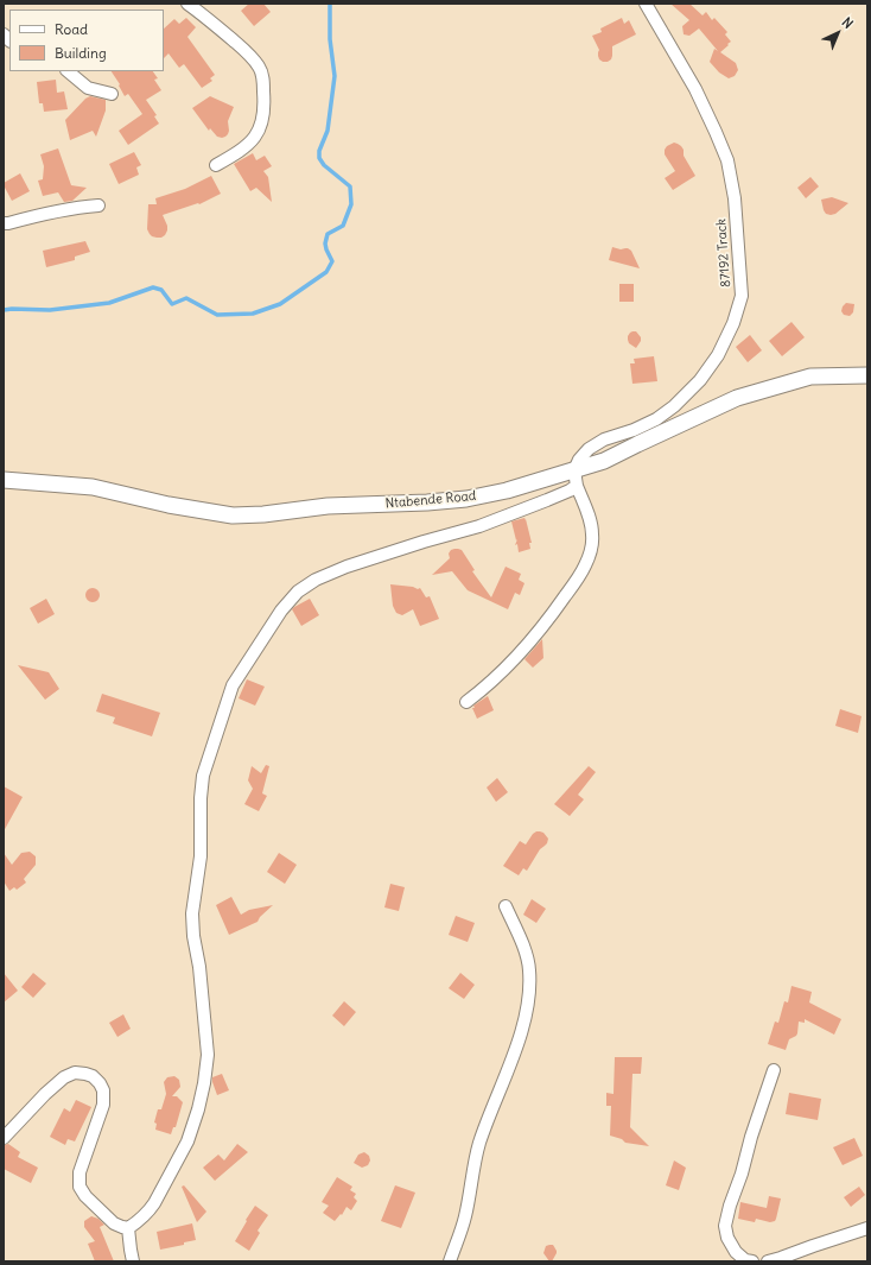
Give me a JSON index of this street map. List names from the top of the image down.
{
  "streets": {
    "street": ["87192 Track", "Ntabende Road"]
  },
  "crossings": [
    ["87192 Track", "Ntabende Road"]
  ],
  "legend": ["Road", "Building"],
  "north": "top right"
}
